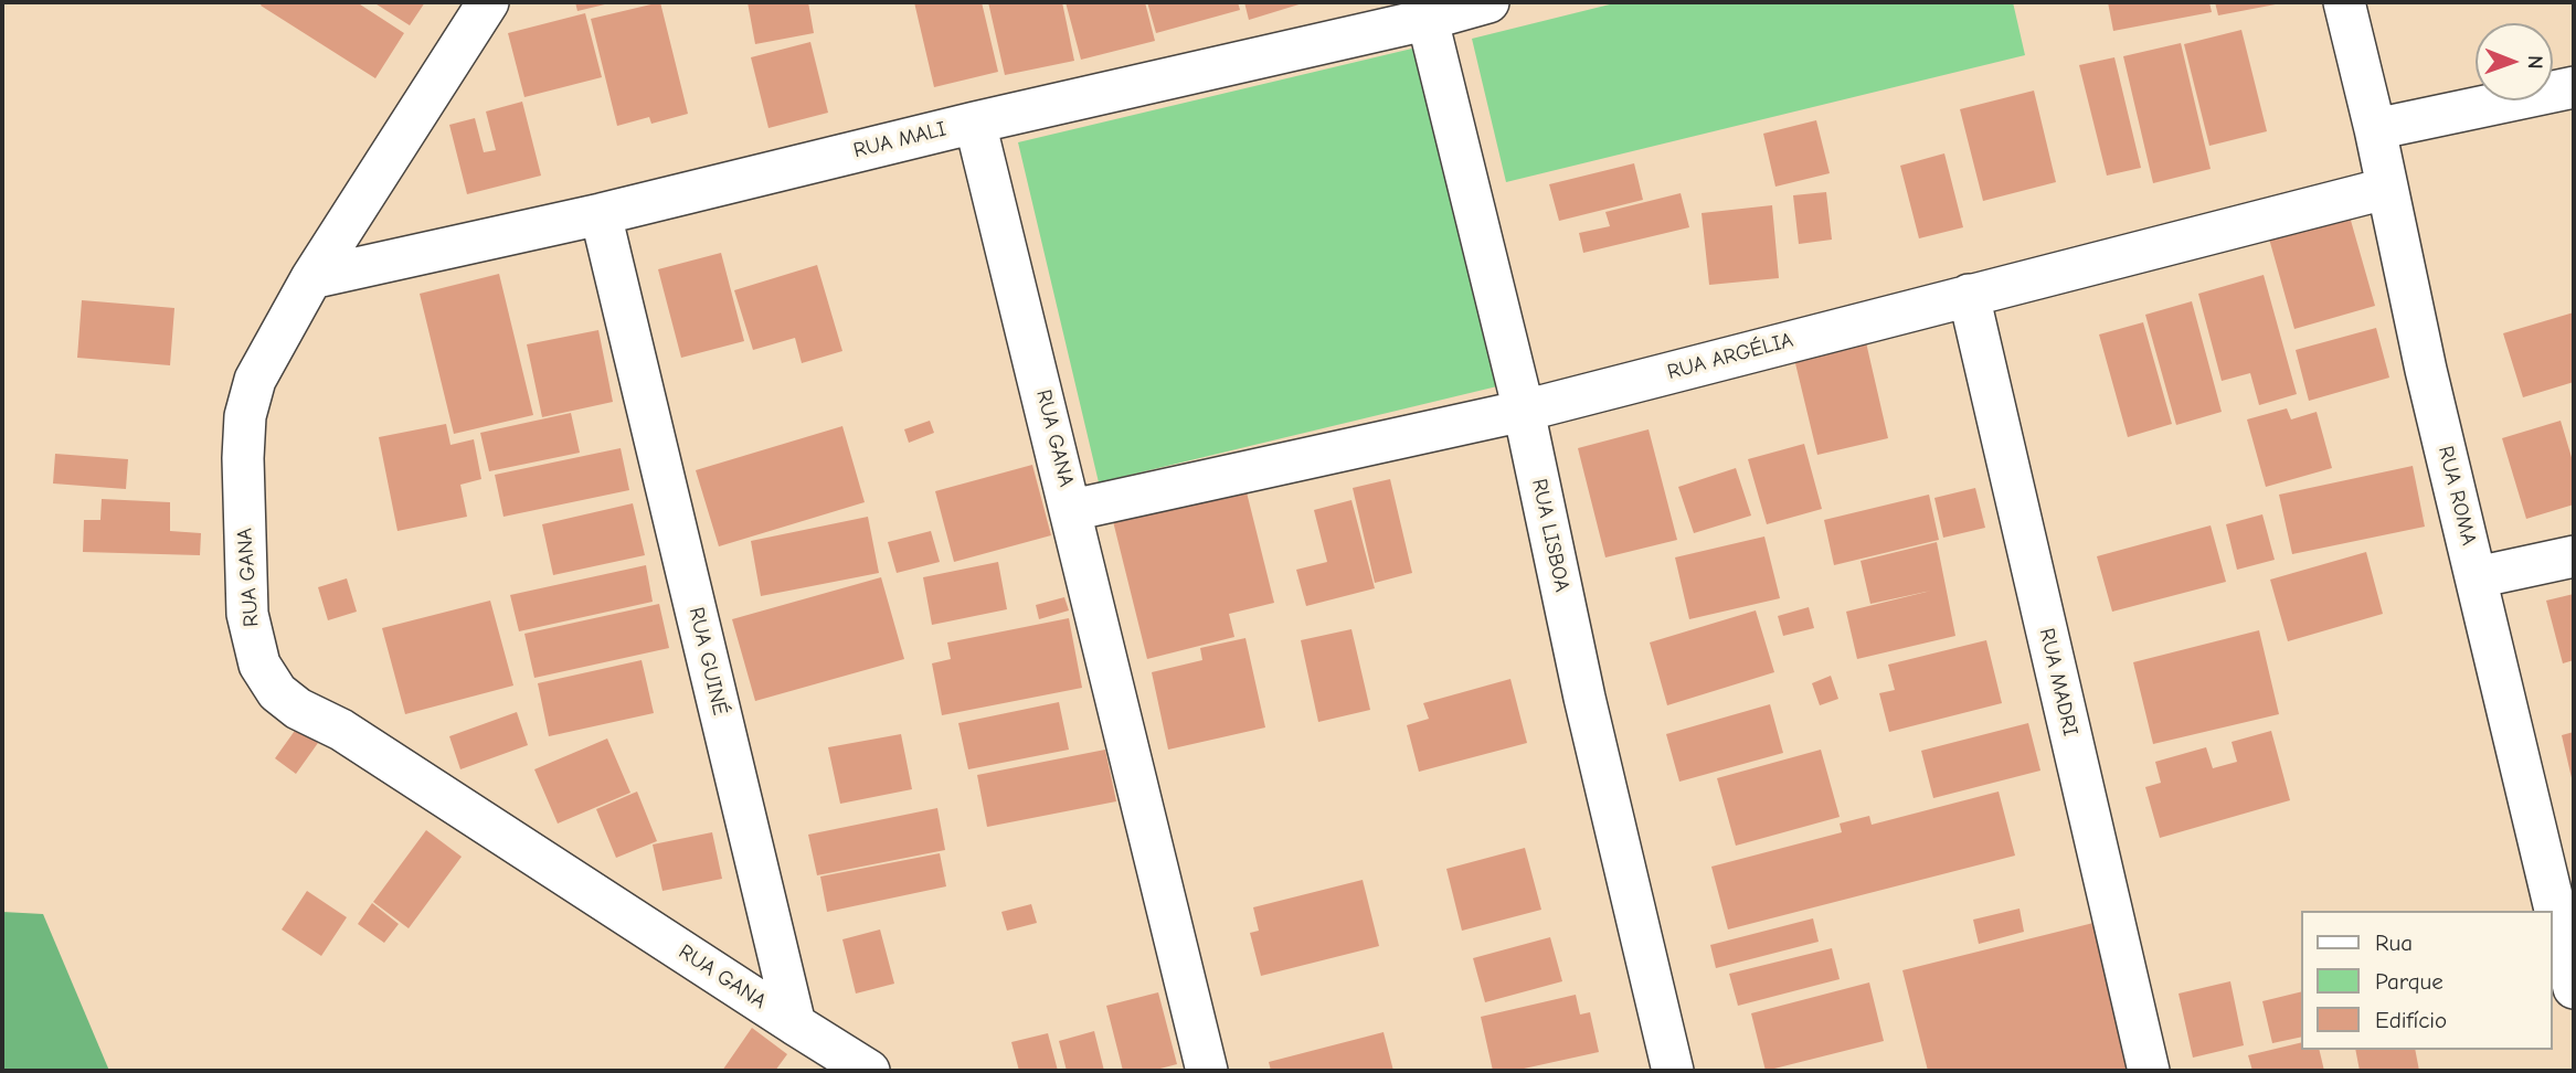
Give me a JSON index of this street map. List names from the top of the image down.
{
  "streets": {
    "street": [
      "RUA MALI",
      "RUA ARGÉLIA",
      "RUA GANA",
      "RUA ROMA",
      "RUA LISBOA",
      "RUA GUINÉ",
      "RUA MADRI"
    ]
  },
  "crossings": [
    ["RUA MALI", "RUA GANA"],
    ["RUA MALI", "RUA LISBOA"],
    ["RUA MALI", "RUA GUINÉ"],
    ["RUA ARGÉLIA", "RUA GANA"],
    ["RUA ARGÉLIA", "RUA ROMA"],
    ["RUA ARGÉLIA", "RUA LISBOA"],
    ["RUA ARGÉLIA", "RUA MADRI"],
    ["RUA GANA", "RUA GUINÉ"]
  ],
  "legend": ["Rua", "Parque", "Edifício"],
  "north": "right"
}
